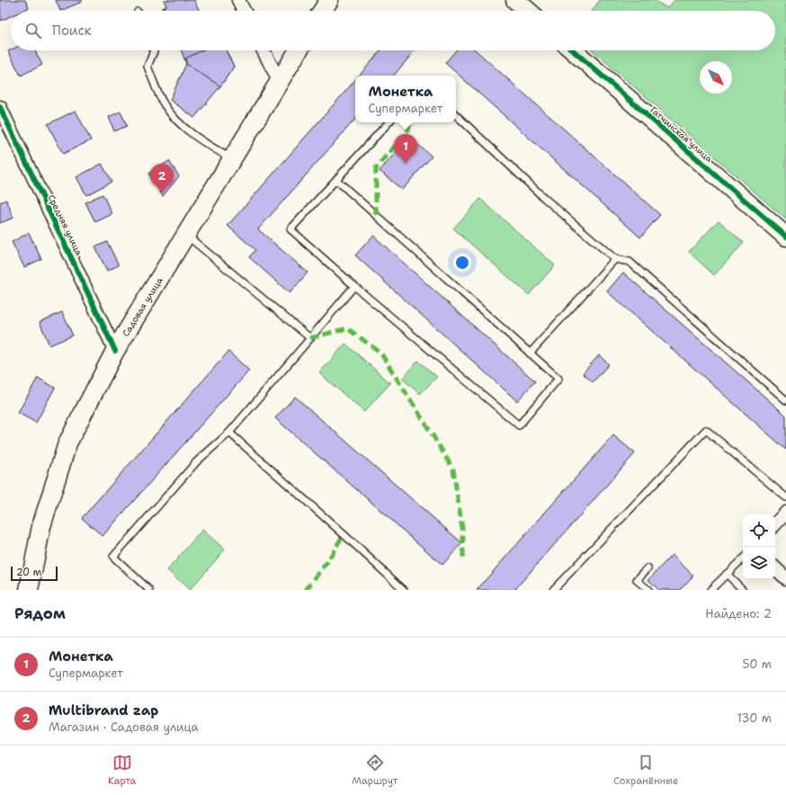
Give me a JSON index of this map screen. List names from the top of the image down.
{
  "streets": {
    "main road": ["Гатчинская улица", "Садовая улица"],
    "street": ["Средняя улица"]
  },
  "crossings": [
    ["Средняя улица", "Садовая улица"]
  ],
  "scale_bar": "20 m",
  "north": "bottom right",
  "page": {
    "search": "Поиск",
    "popup": ["Монетка", "Супермаркет"],
    "pins": ["1", "2"],
    "scale": "20 m",
    "heading": ["Рядом", "Найдено: 2"],
    "list": [
      {
        "mark": "1",
        "name": "Монетка",
        "note": "Супермаркет",
        "value": "50 m"
      },
      {
        "mark": "2",
        "name": "Multibrand zap",
        "note": "Магазин · Садовая улица",
        "value": "130 m"
      }
    ],
    "nav": ["Карта", "Маршрут", "Сохранённые"]
  }
}
